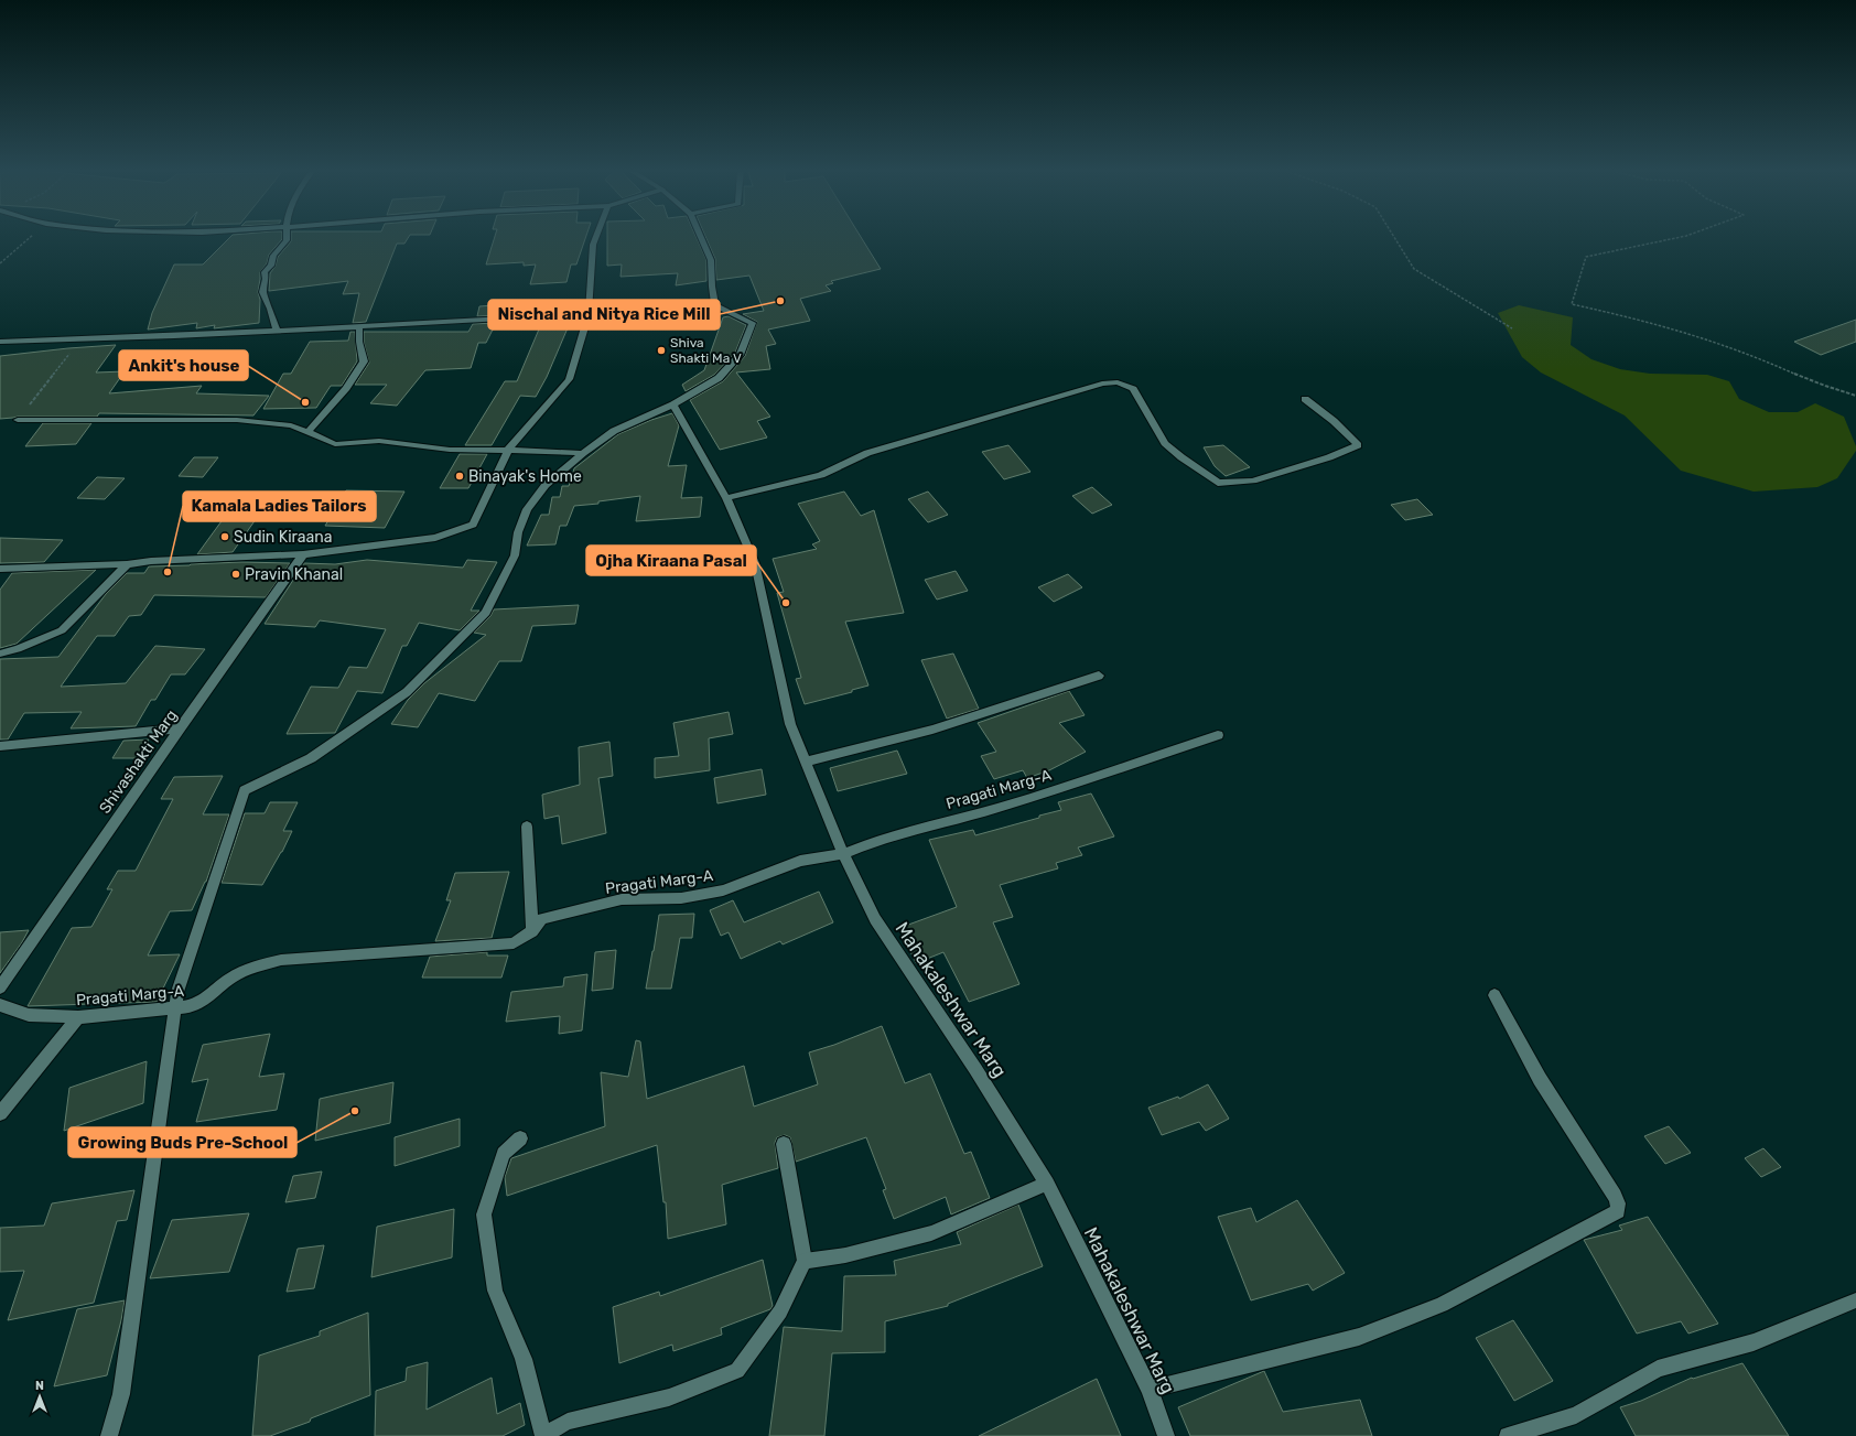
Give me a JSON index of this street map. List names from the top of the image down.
{
  "streets": {
    "street": ["Shivashakti Marg", "Pragati Marg-A", "Mahakaleshwar Marg"]
  },
  "crossings": [
    ["Pragati Marg-A", "Mahakaleshwar Marg"]
  ],
  "places": [
    "Nischal and Nitya Rice Mill",
    "Shiva Shakti Ma V",
    "Ankit's house",
    "Binayak's Home",
    "Sudin Kiraana",
    "Kamala Ladies Tailors",
    "Pravin Khanal",
    "Ojha Kiraana Pasal",
    "Growing Buds Pre-School"
  ],
  "north": "top"
}
